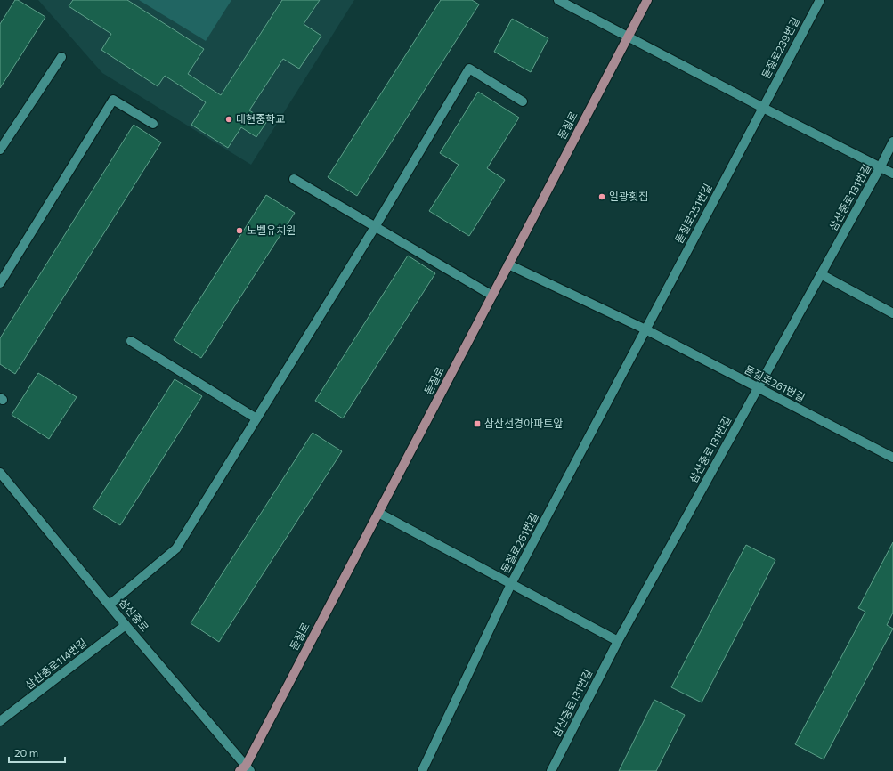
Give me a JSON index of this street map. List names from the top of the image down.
{
  "streets": {
    "main road": ["돋질로"],
    "street": [
      "돋질로239번길",
      "삼산중로131번길",
      "돋질로251번길",
      "돋질로261번길",
      "삼산중로",
      "삼산중로114번길"
    ]
  },
  "crossings": [
    ["돋질로239번길", "돋질로251번길"],
    ["돋질로", "돋질로261번길"],
    ["돋질로", "삼산중로"],
    ["삼산중로131번길", "돋질로261번길"],
    ["돋질로251번길", "돋질로261번길"],
    ["삼산중로", "삼산중로114번길"]
  ],
  "places": {
    "other": ["대현중학교", "일광횟집", "노벨유치원"],
    "transit": ["삼산선경아파트앞"]
  },
  "scale_bar": "20 m"
}
